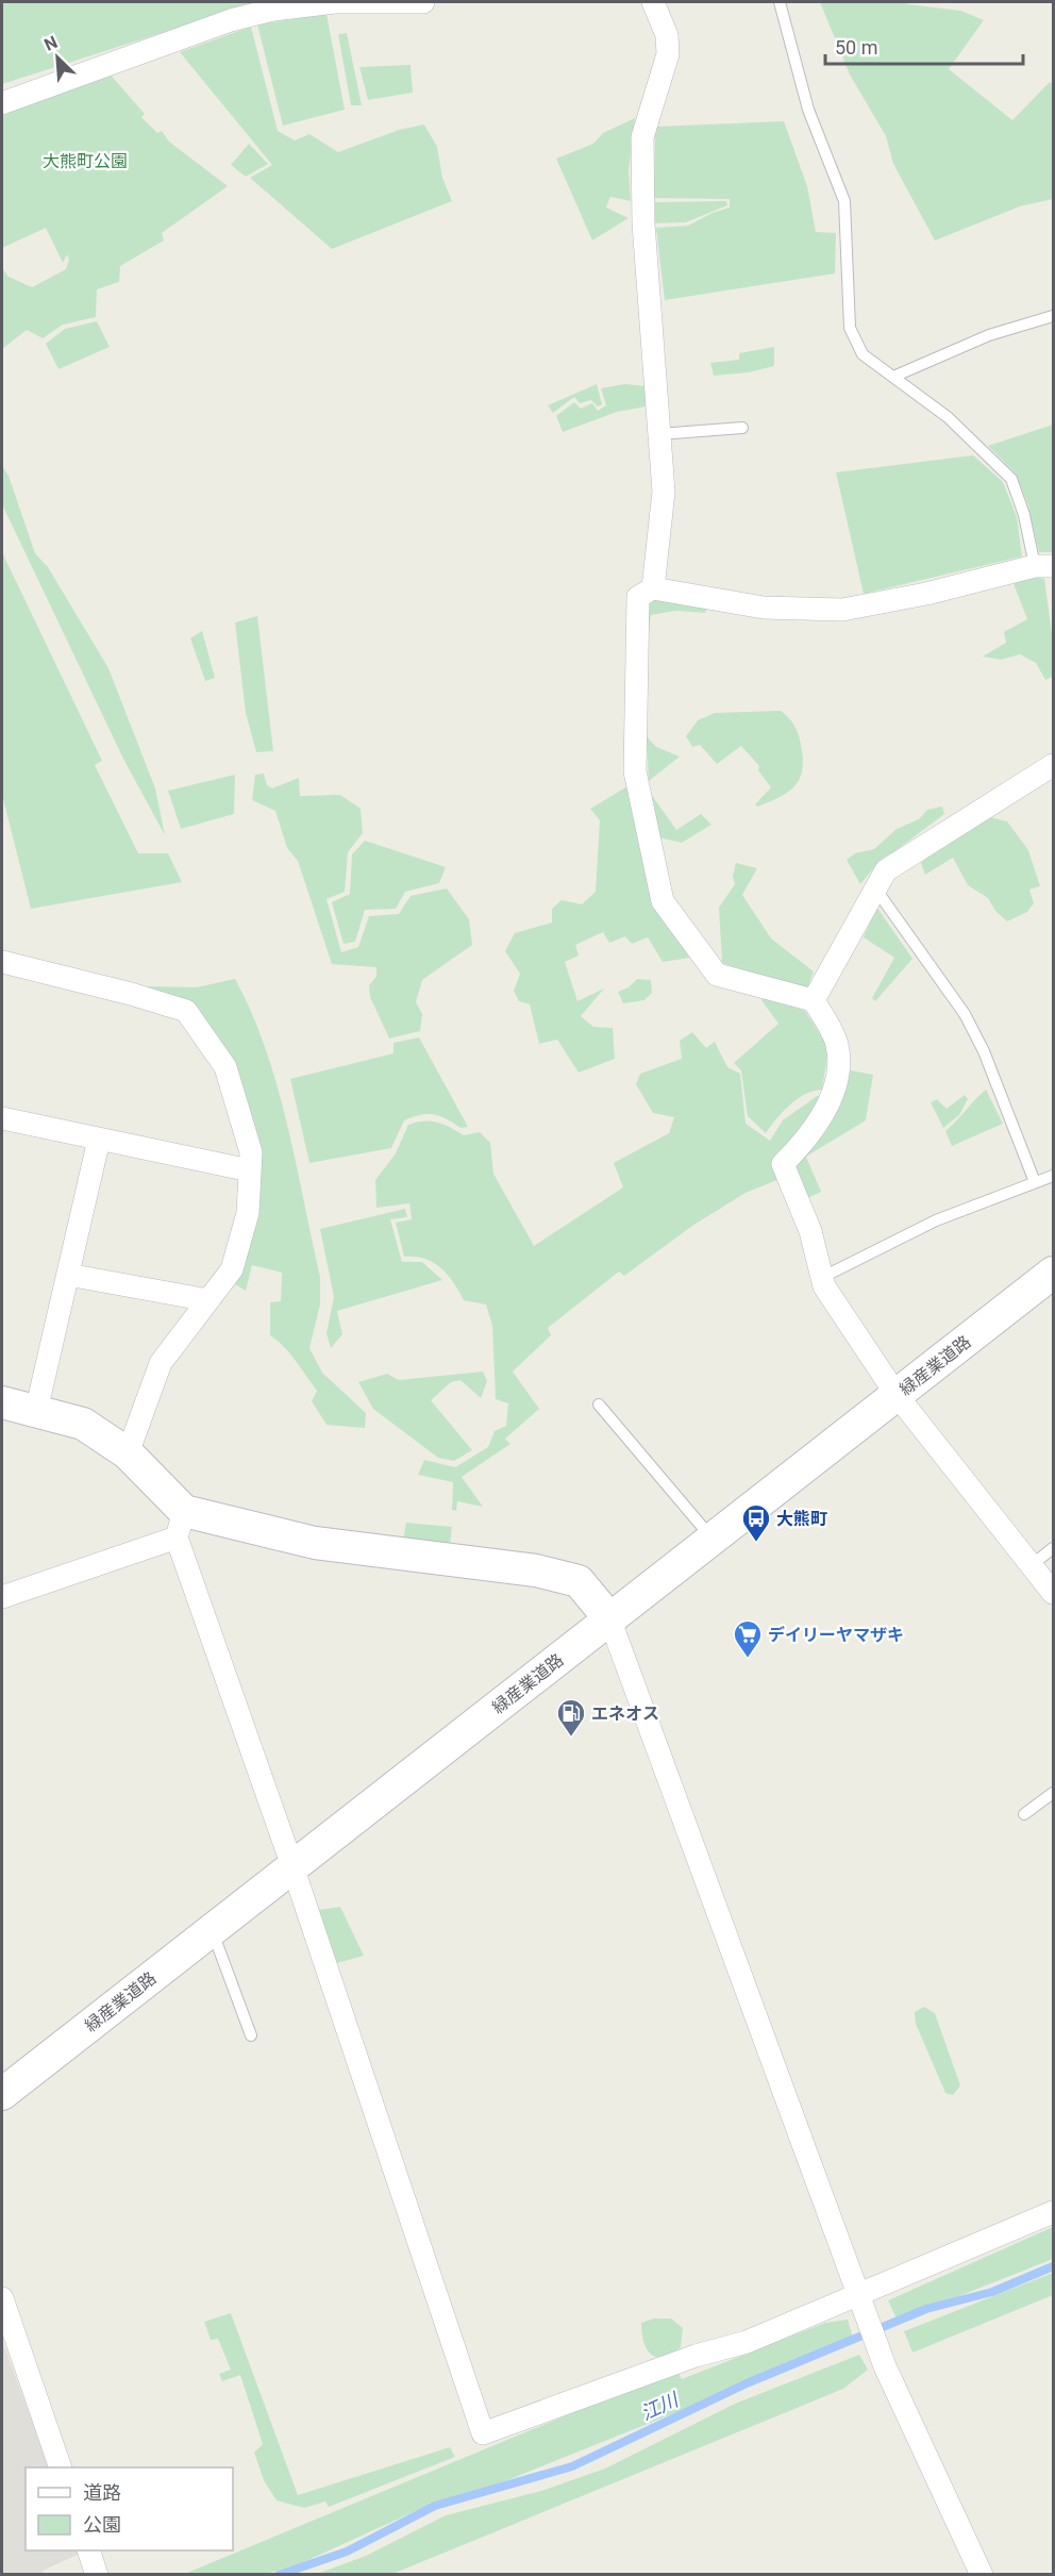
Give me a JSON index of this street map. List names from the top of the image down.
{
  "streets": {
    "main road": ["緑産業道路"]
  },
  "water": ["江川"],
  "parks": ["大熊町公園"],
  "places": {
    "bus stop": ["大熊町"],
    "supermarket": ["デイリーヤマザキ"],
    "fuel station": ["エネオス"]
  },
  "legend": ["道路", "公園"],
  "scale_bar": "50 m",
  "north": "top left"
}
